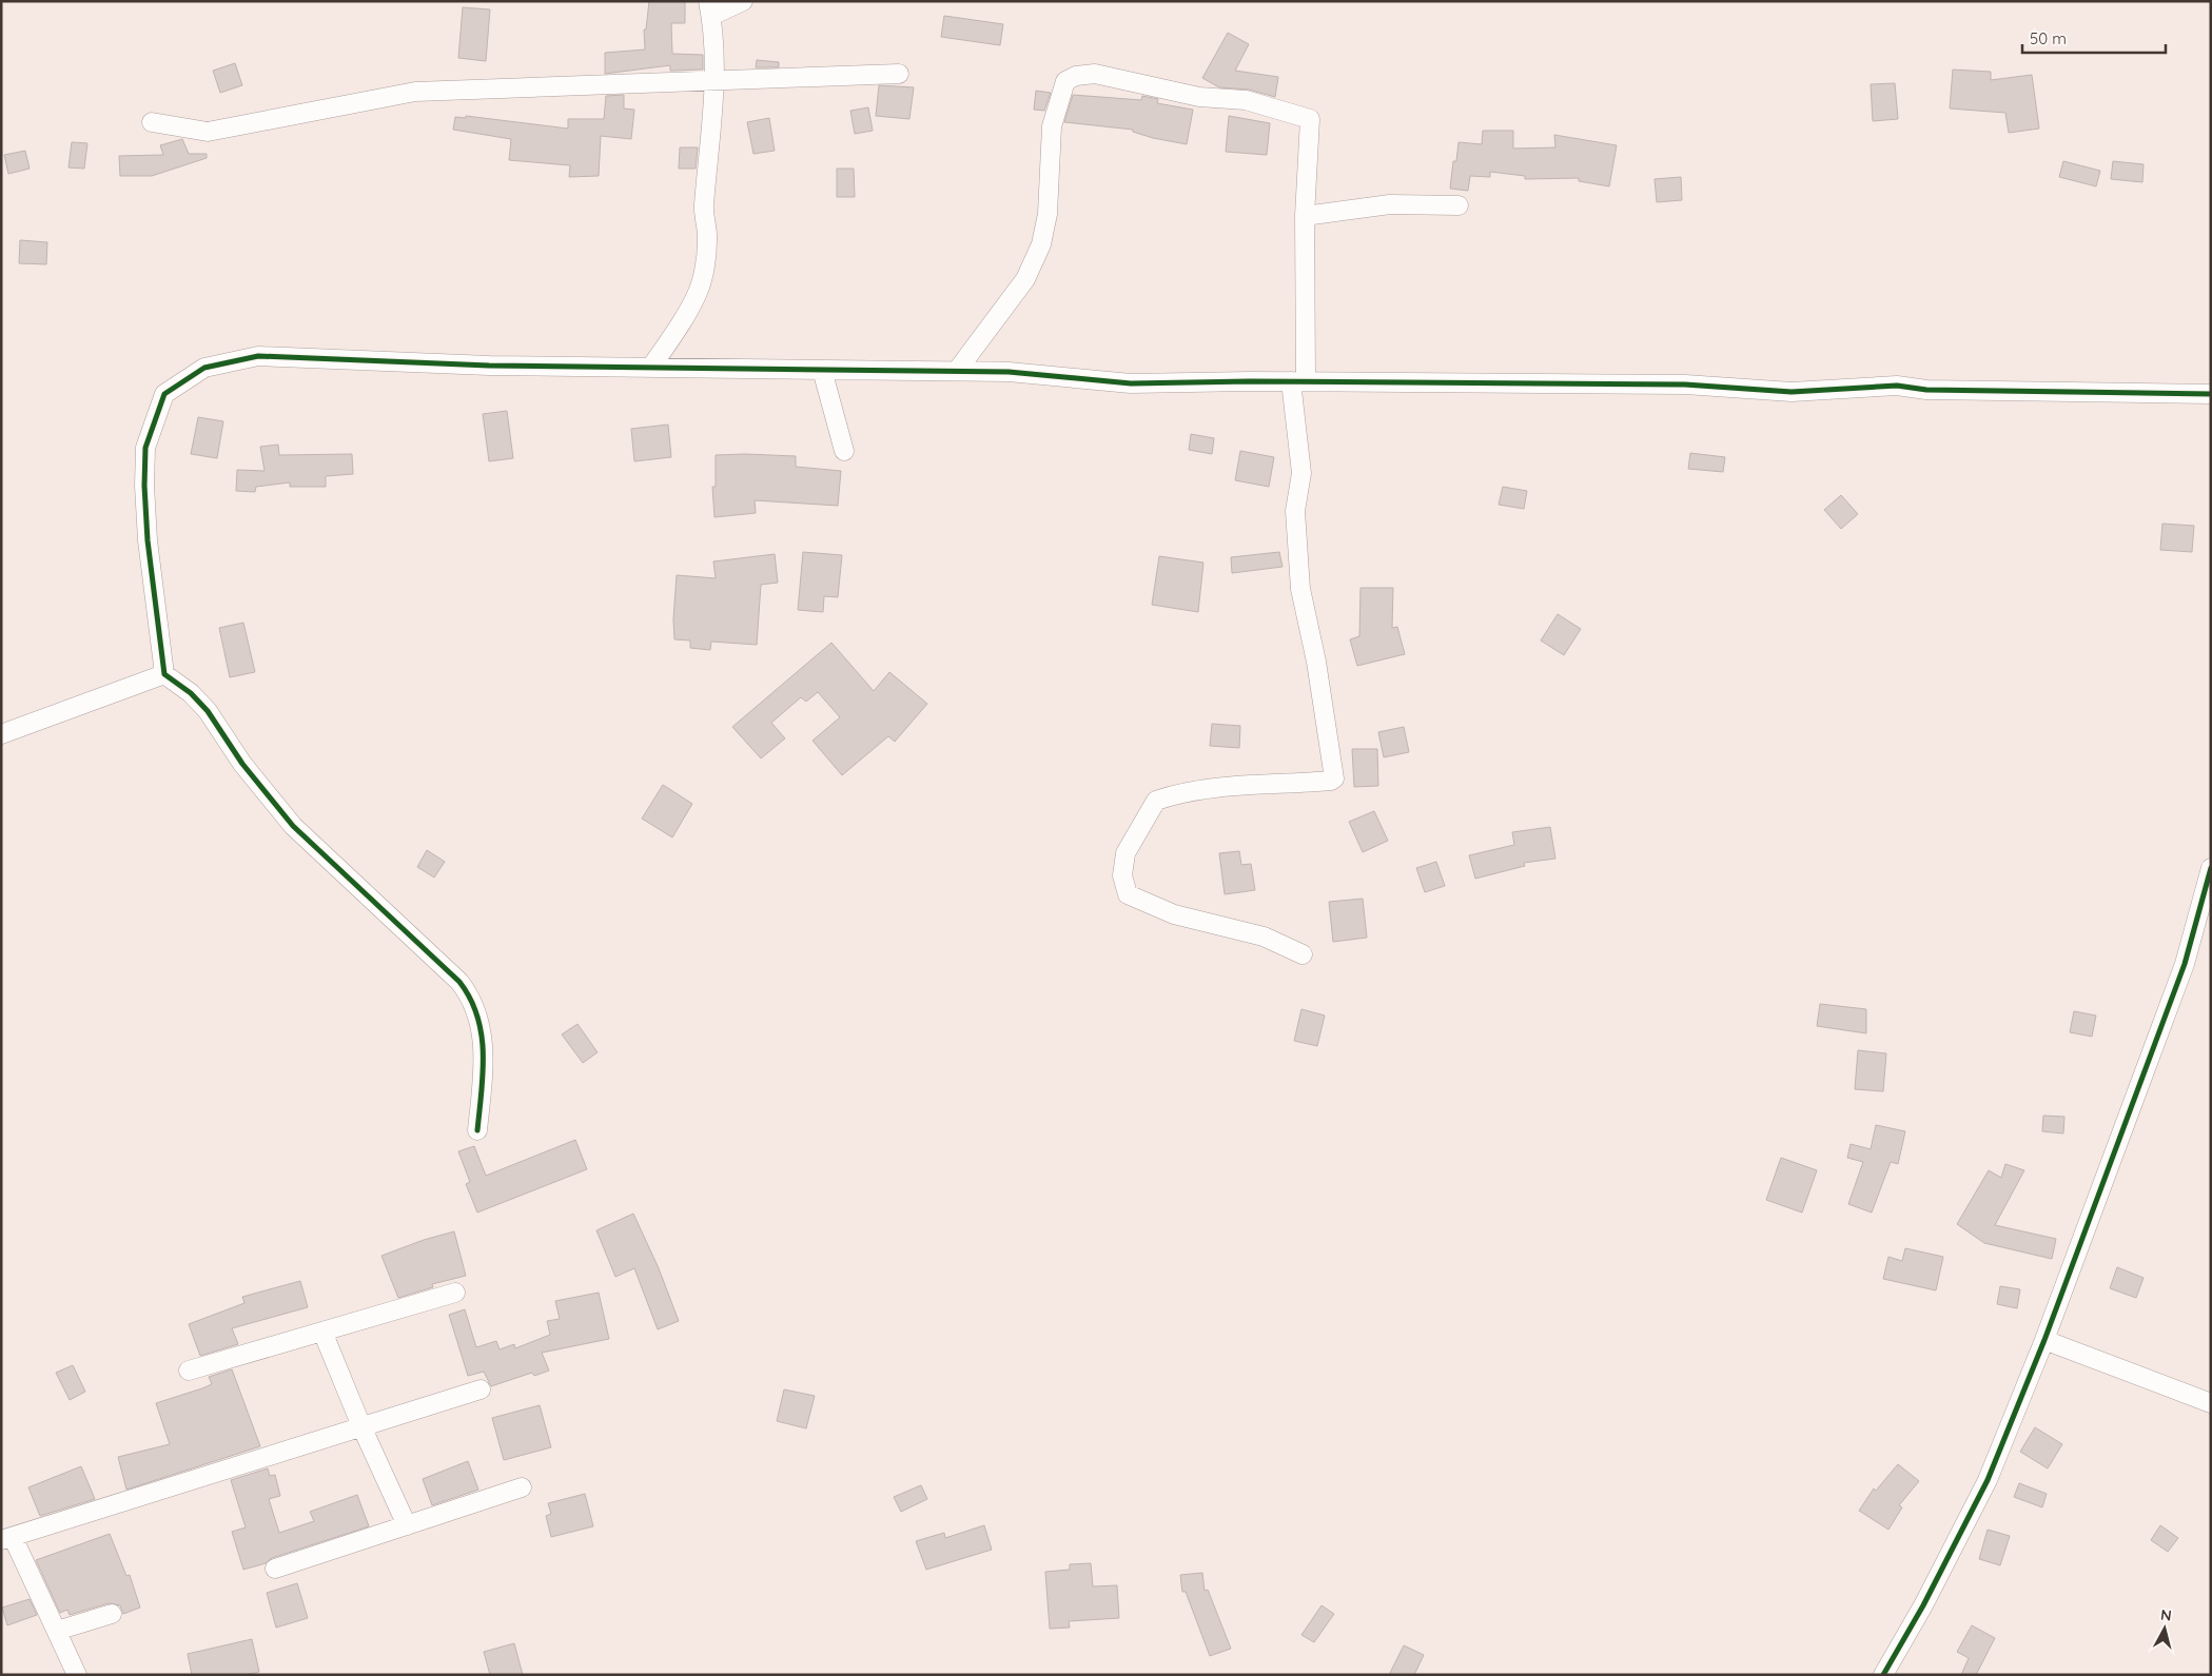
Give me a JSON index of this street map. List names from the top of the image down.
{
  "scale_bar": "50 m",
  "north": "top"
}
